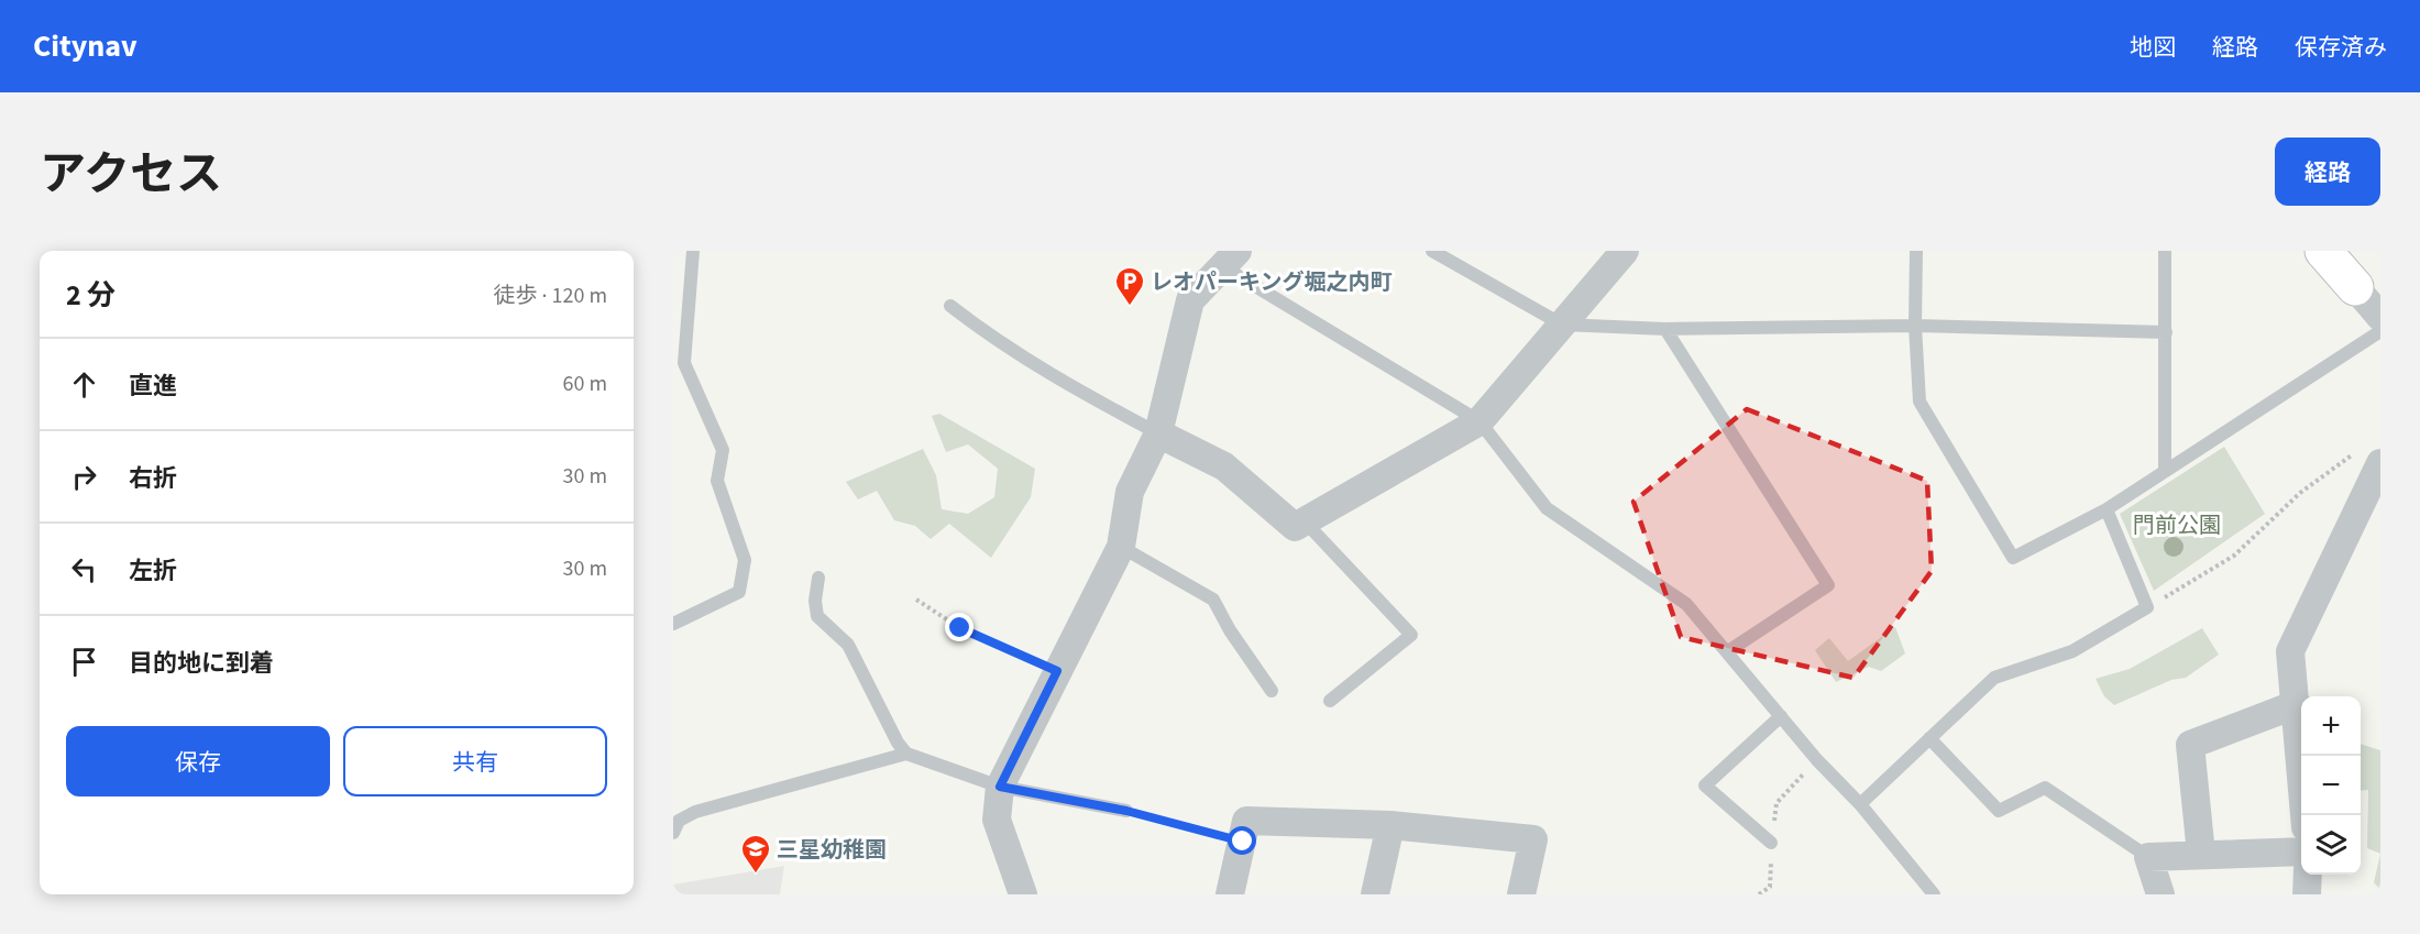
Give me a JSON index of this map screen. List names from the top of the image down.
{
  "parks": ["門前公園"],
  "places": {
    "parking": ["レオパーキング堀之内町"],
    "school or university": ["三星幼稚園"]
  },
  "page": {
    "header": "Citynav",
    "nav": ["地図", "経路", "保存済み"],
    "title": "アクセス",
    "buttons": [
      "経路",
      ["保存", "共有"]
    ],
    "heading": ["2 分", "徒歩 · 120 m"],
    "list": [
      ["直進", "60 m"],
      ["右折", "30 m"],
      ["左折", "30 m"],
      "目的地に到着"
    ],
    "map_buttons": ["+", "−"]
  }
}
